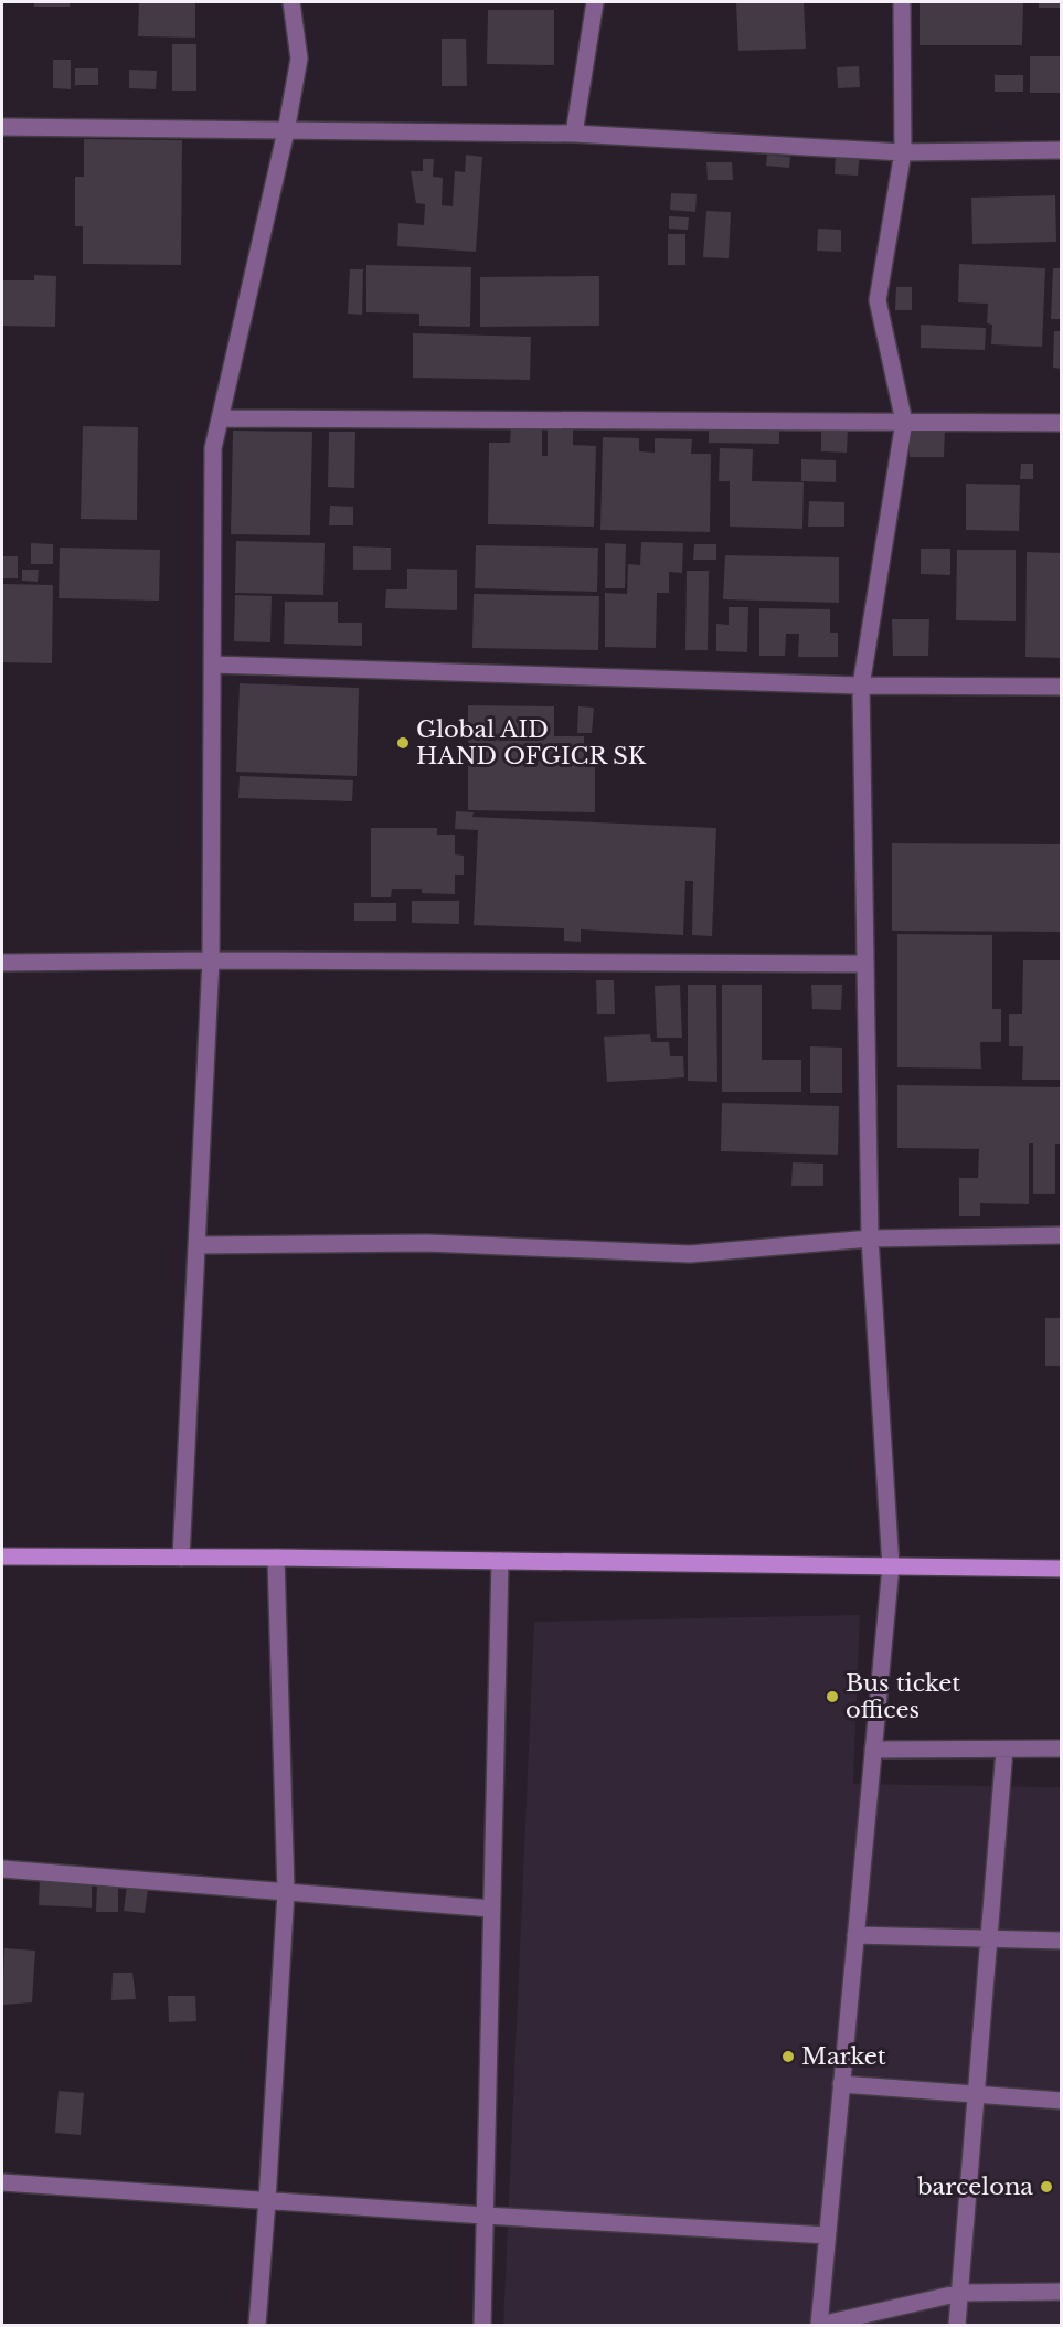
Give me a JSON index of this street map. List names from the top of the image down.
{
  "places": [
    "Global AID HAND OFGICR SK",
    "Bus ticket offices",
    "Market",
    "barcelona"
  ]
}
